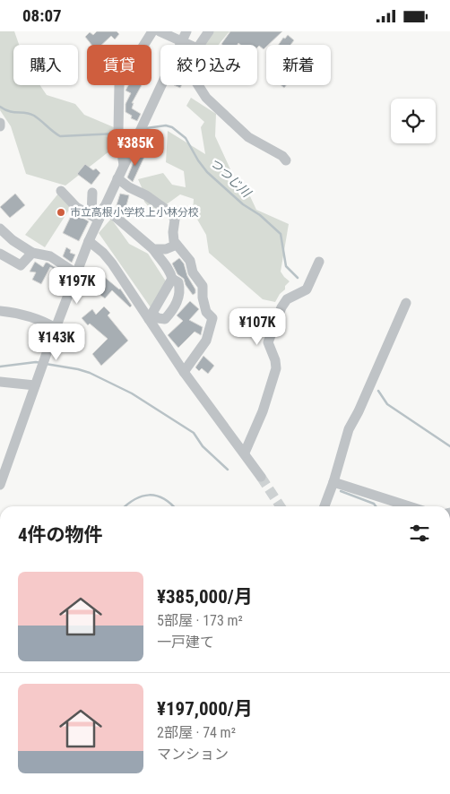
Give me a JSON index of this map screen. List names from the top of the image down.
{
  "water": ["つつじ川"],
  "places": ["市立高根小学校上小林分校"],
  "page": {
    "status": "08:07",
    "chip": [
      "購入",
      "賃貸",
      "絞り込み",
      "新着"
    ],
    "price": [
      "¥385K",
      "¥197K",
      "¥107K",
      "¥143K"
    ],
    "heading": "4件の物件",
    "list": [
      {
        "name": "¥385,000/月",
        "note": "5部屋 · 173 m² · 一戸建て"
      },
      {
        "name": "¥197,000/月",
        "note": "2部屋 · 74 m² · マンション"
      }
    ]
  }
}
